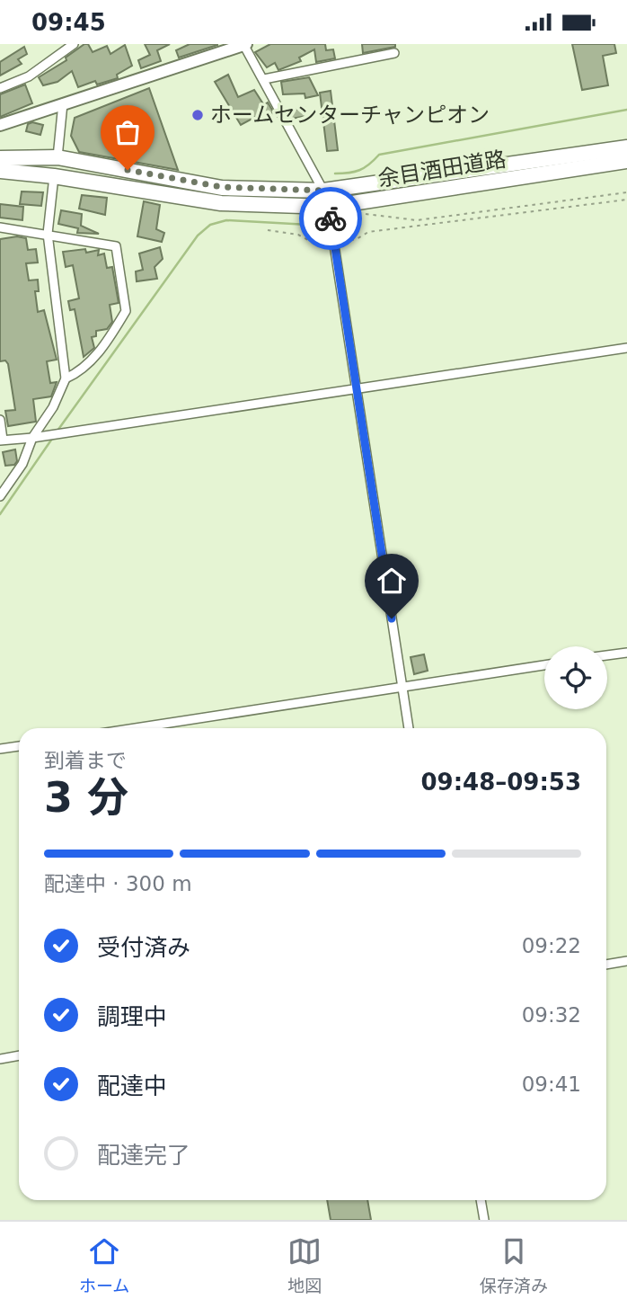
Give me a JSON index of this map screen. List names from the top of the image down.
{
  "streets": {
    "highway": ["余目酒田道路"]
  },
  "places": ["ホームセンターチャンピオン"],
  "page": {
    "status": "09:45",
    "heading": ["3 分", "到着まで", "09:48–09:53"],
    "bar": "配達中 · 300 m",
    "list": [
      ["受付済み", "09:22"],
      ["調理中", "09:32"],
      ["配達中", "09:41"],
      "配達完了"
    ],
    "tabs": ["ホーム", "地図", "保存済み"]
  }
}
